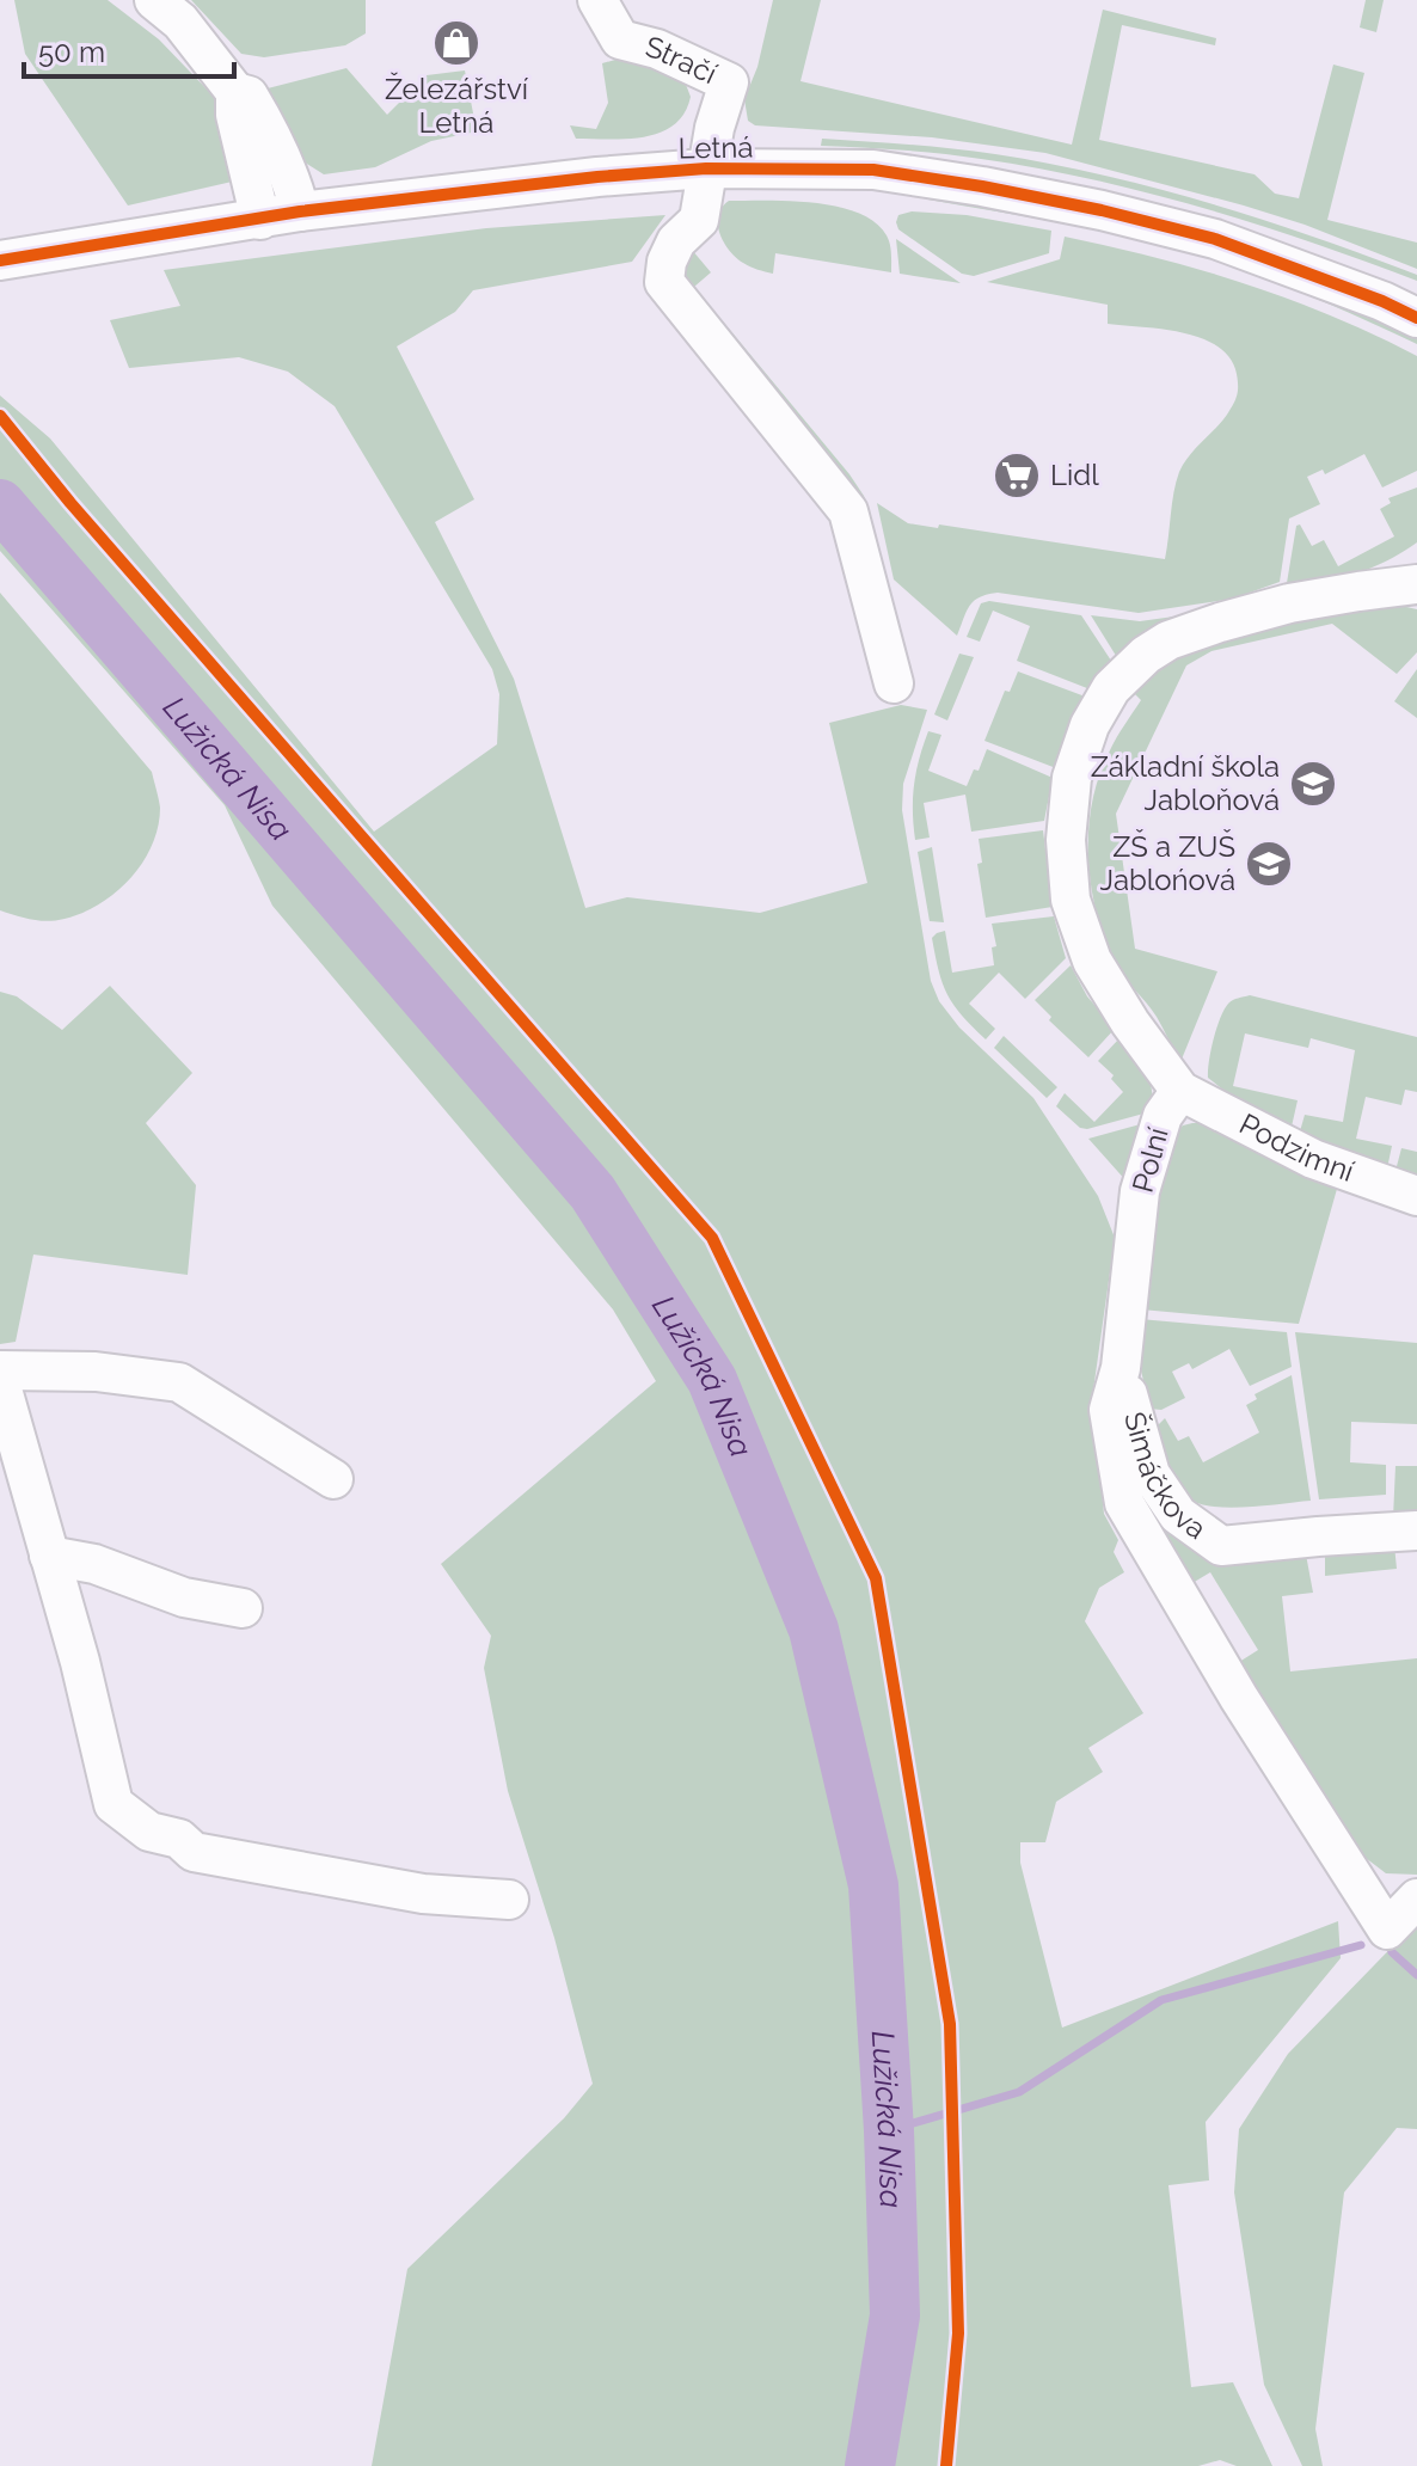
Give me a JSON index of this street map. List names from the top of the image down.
{
  "streets": {
    "street": [
      "Stračí",
      "Letná",
      "Podzimní",
      "Polní",
      "Šimáčkova"
    ]
  },
  "crossings": [
    ["Stračí", "Letná"],
    ["Podzimní", "Polní"],
    ["Polní", "Šimáčkova"]
  ],
  "water": ["Lužická Nisa"],
  "places": {
    "shop": ["Železářství Letná"],
    "supermarket": ["Lidl"],
    "school or university": ["Základní škola Jabloňová", "ZŠ a ZUŠ Jablońová"]
  },
  "scale_bar": "50 m"
}
